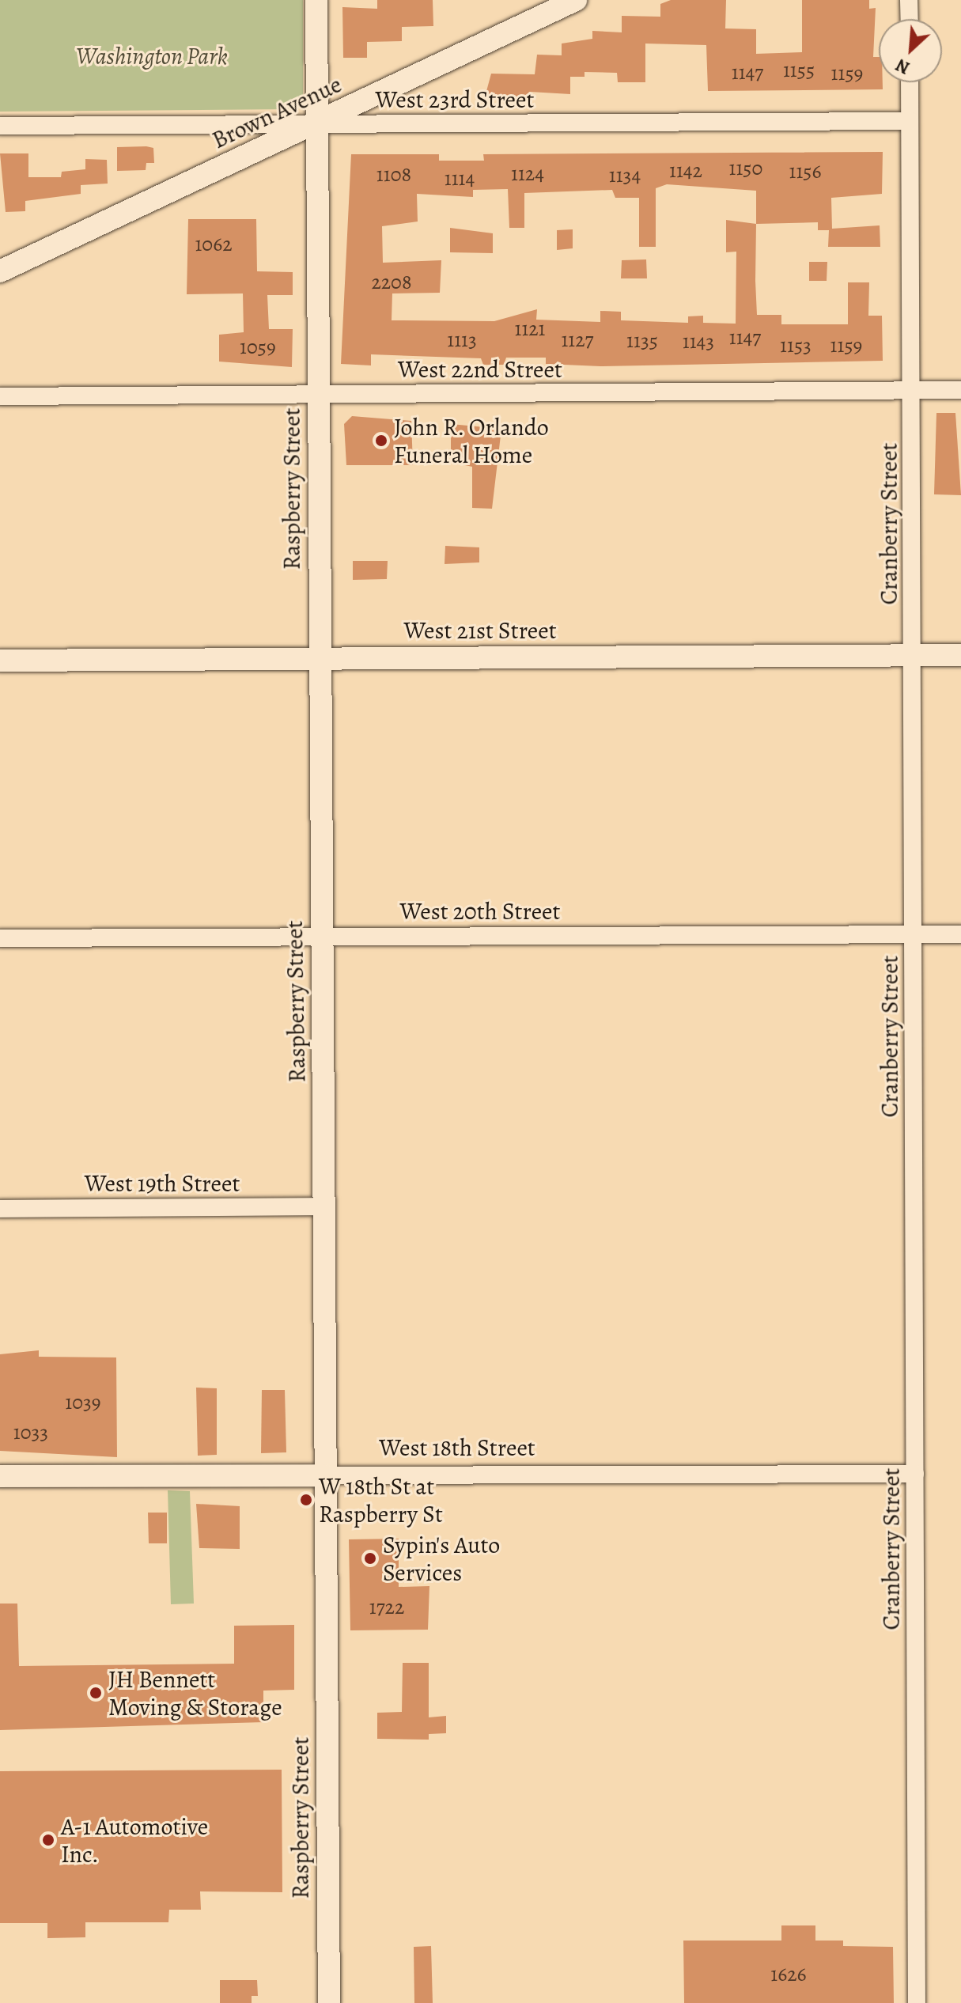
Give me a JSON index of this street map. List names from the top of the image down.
{
  "streets": {
    "street": [
      "West 23rd Street",
      "Brown Avenue",
      "West 22nd Street",
      "Raspberry Street",
      "Cranberry Street",
      "West 21st Street",
      "West 20th Street",
      "West 19th Street",
      "West 18th Street"
    ]
  },
  "crossings": [
    ["West 23rd Street", "Brown Avenue"],
    ["West 23rd Street", "Raspberry Street"],
    ["West 23rd Street", "Cranberry Street"],
    ["Brown Avenue", "Raspberry Street"],
    ["West 22nd Street", "Raspberry Street"],
    ["West 22nd Street", "Cranberry Street"],
    ["Raspberry Street", "West 21st Street"],
    ["Raspberry Street", "West 20th Street"],
    ["Raspberry Street", "West 19th Street"],
    ["Raspberry Street", "West 18th Street"],
    ["Cranberry Street", "West 21st Street"],
    ["Cranberry Street", "West 20th Street"],
    ["Cranberry Street", "West 18th Street"]
  ],
  "parks": ["Washington Park"],
  "places": [
    "John R. Orlando Funeral Home",
    "W 18th St at Raspberry St",
    "Sypin's Auto Services",
    "JH Bennett Moving & Storage",
    "A-1 Automotive Inc."
  ],
  "house_numbers": [
    "1155",
    "1147",
    "1159",
    "1150",
    "1142",
    "1156",
    "1124",
    "1108",
    "1134",
    "1114",
    "1062",
    "2208",
    "1121",
    "1147",
    "1113",
    "1127",
    "1135",
    "1143",
    "1153",
    "1159",
    "1059",
    "1039",
    "1033",
    "1722",
    "1626"
  ],
  "north": "bottom left"
}
